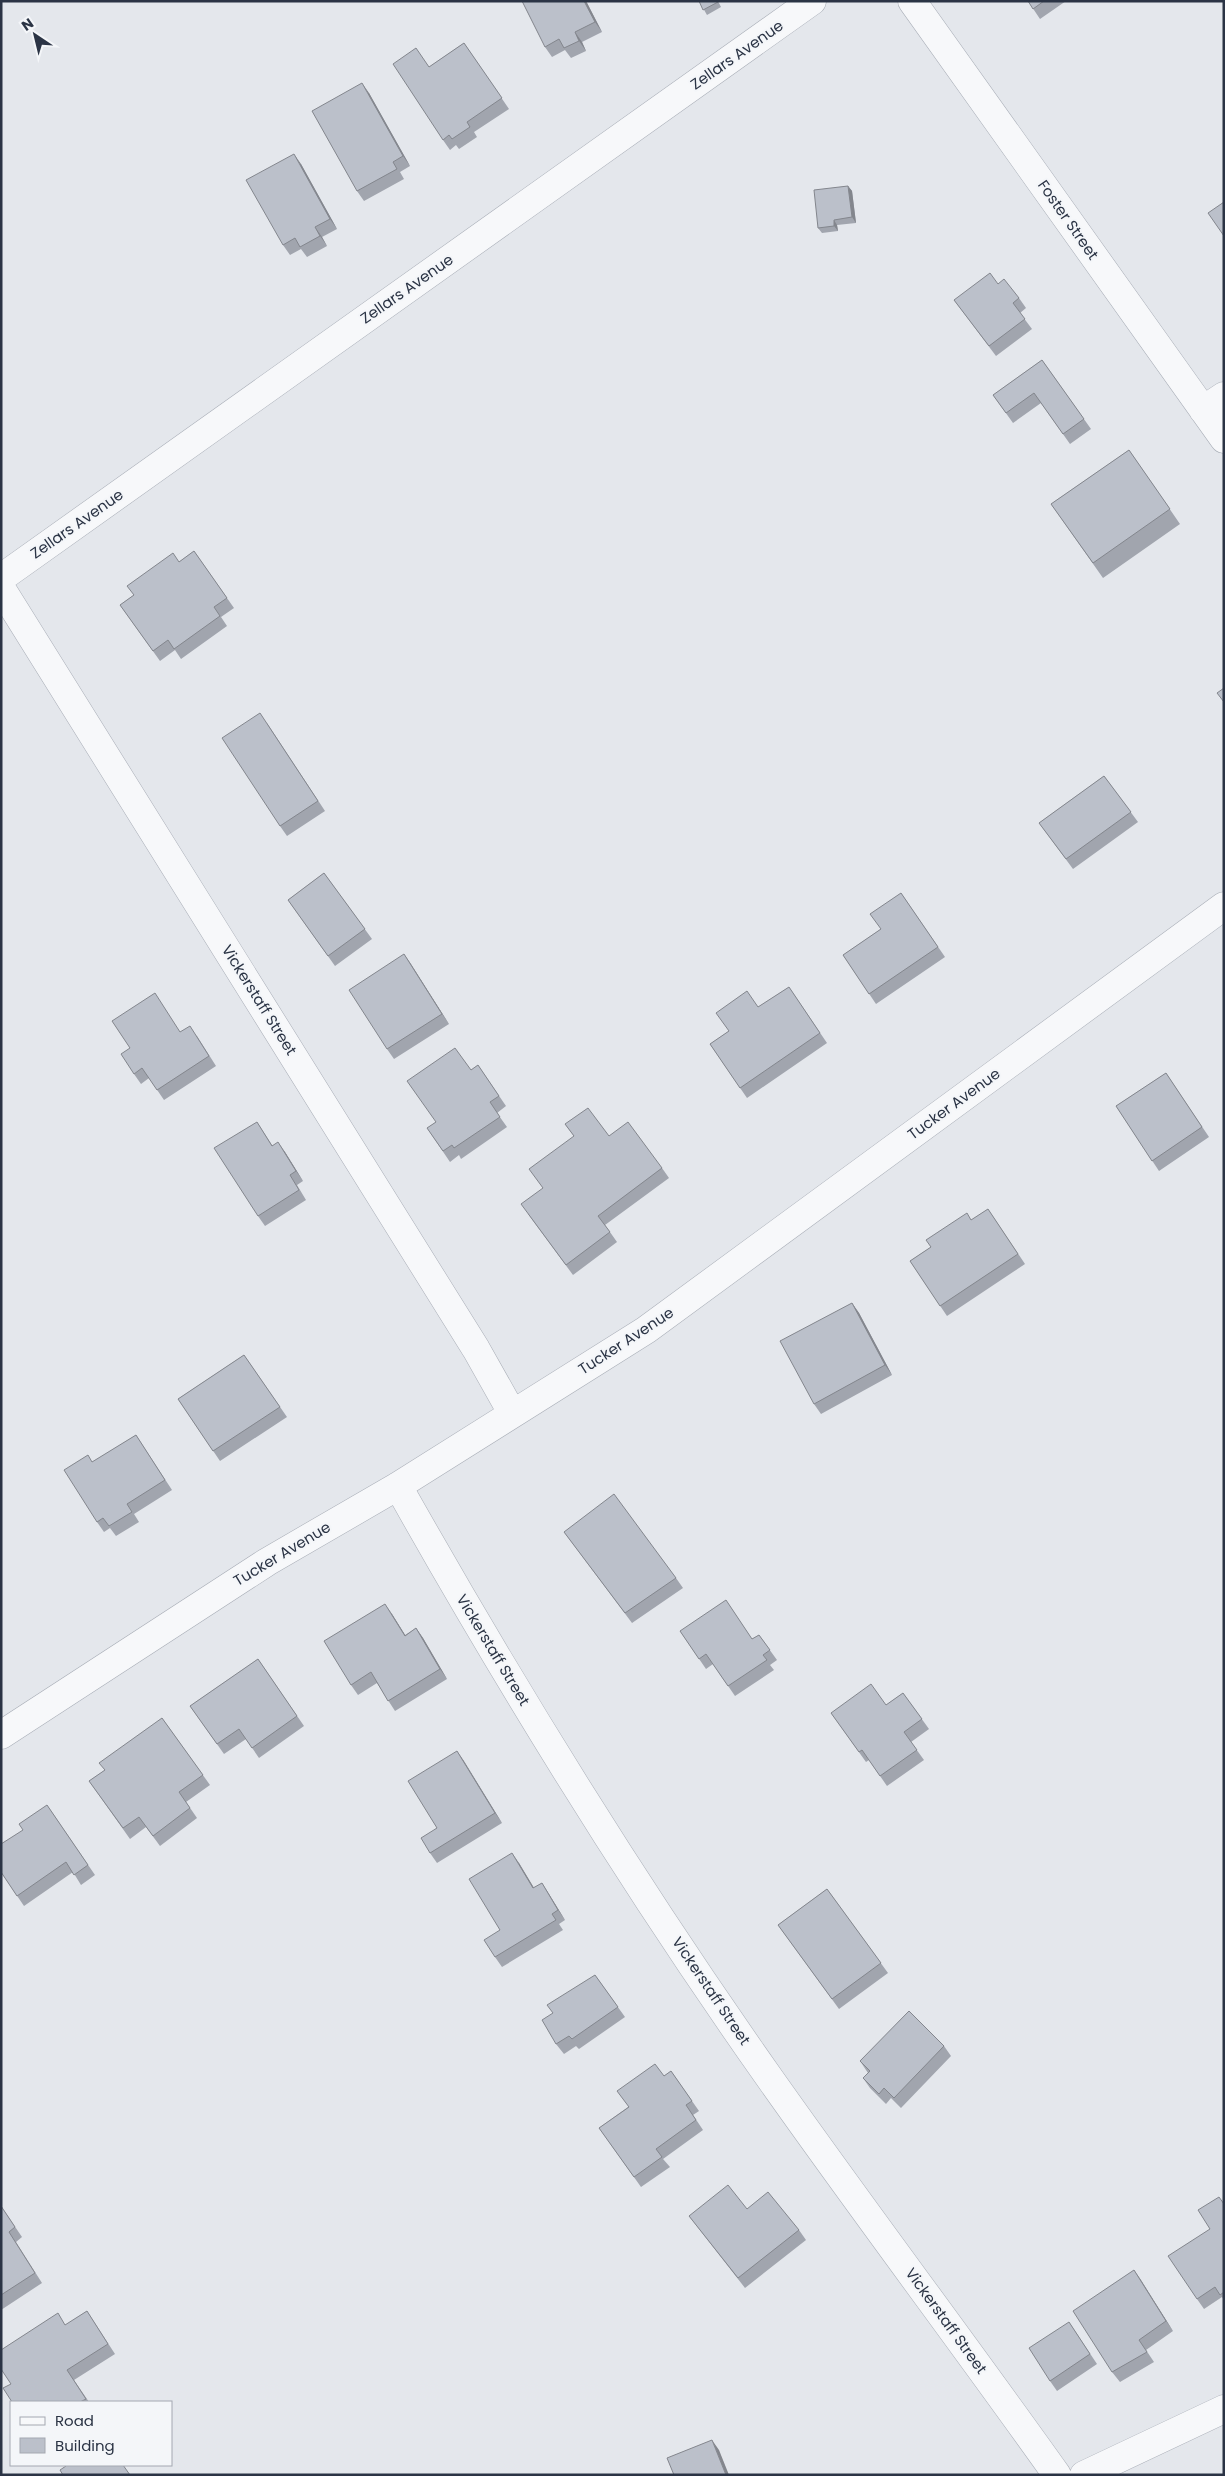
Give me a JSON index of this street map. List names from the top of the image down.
{
  "streets": {
    "street": [
      "Zellars Avenue",
      "Foster Street",
      "Vickerstaff Street",
      "Tucker Avenue"
    ]
  },
  "crossings": [
    ["Vickerstaff Street", "Tucker Avenue"]
  ],
  "legend": ["Road", "Building"],
  "north": "top left"
}
